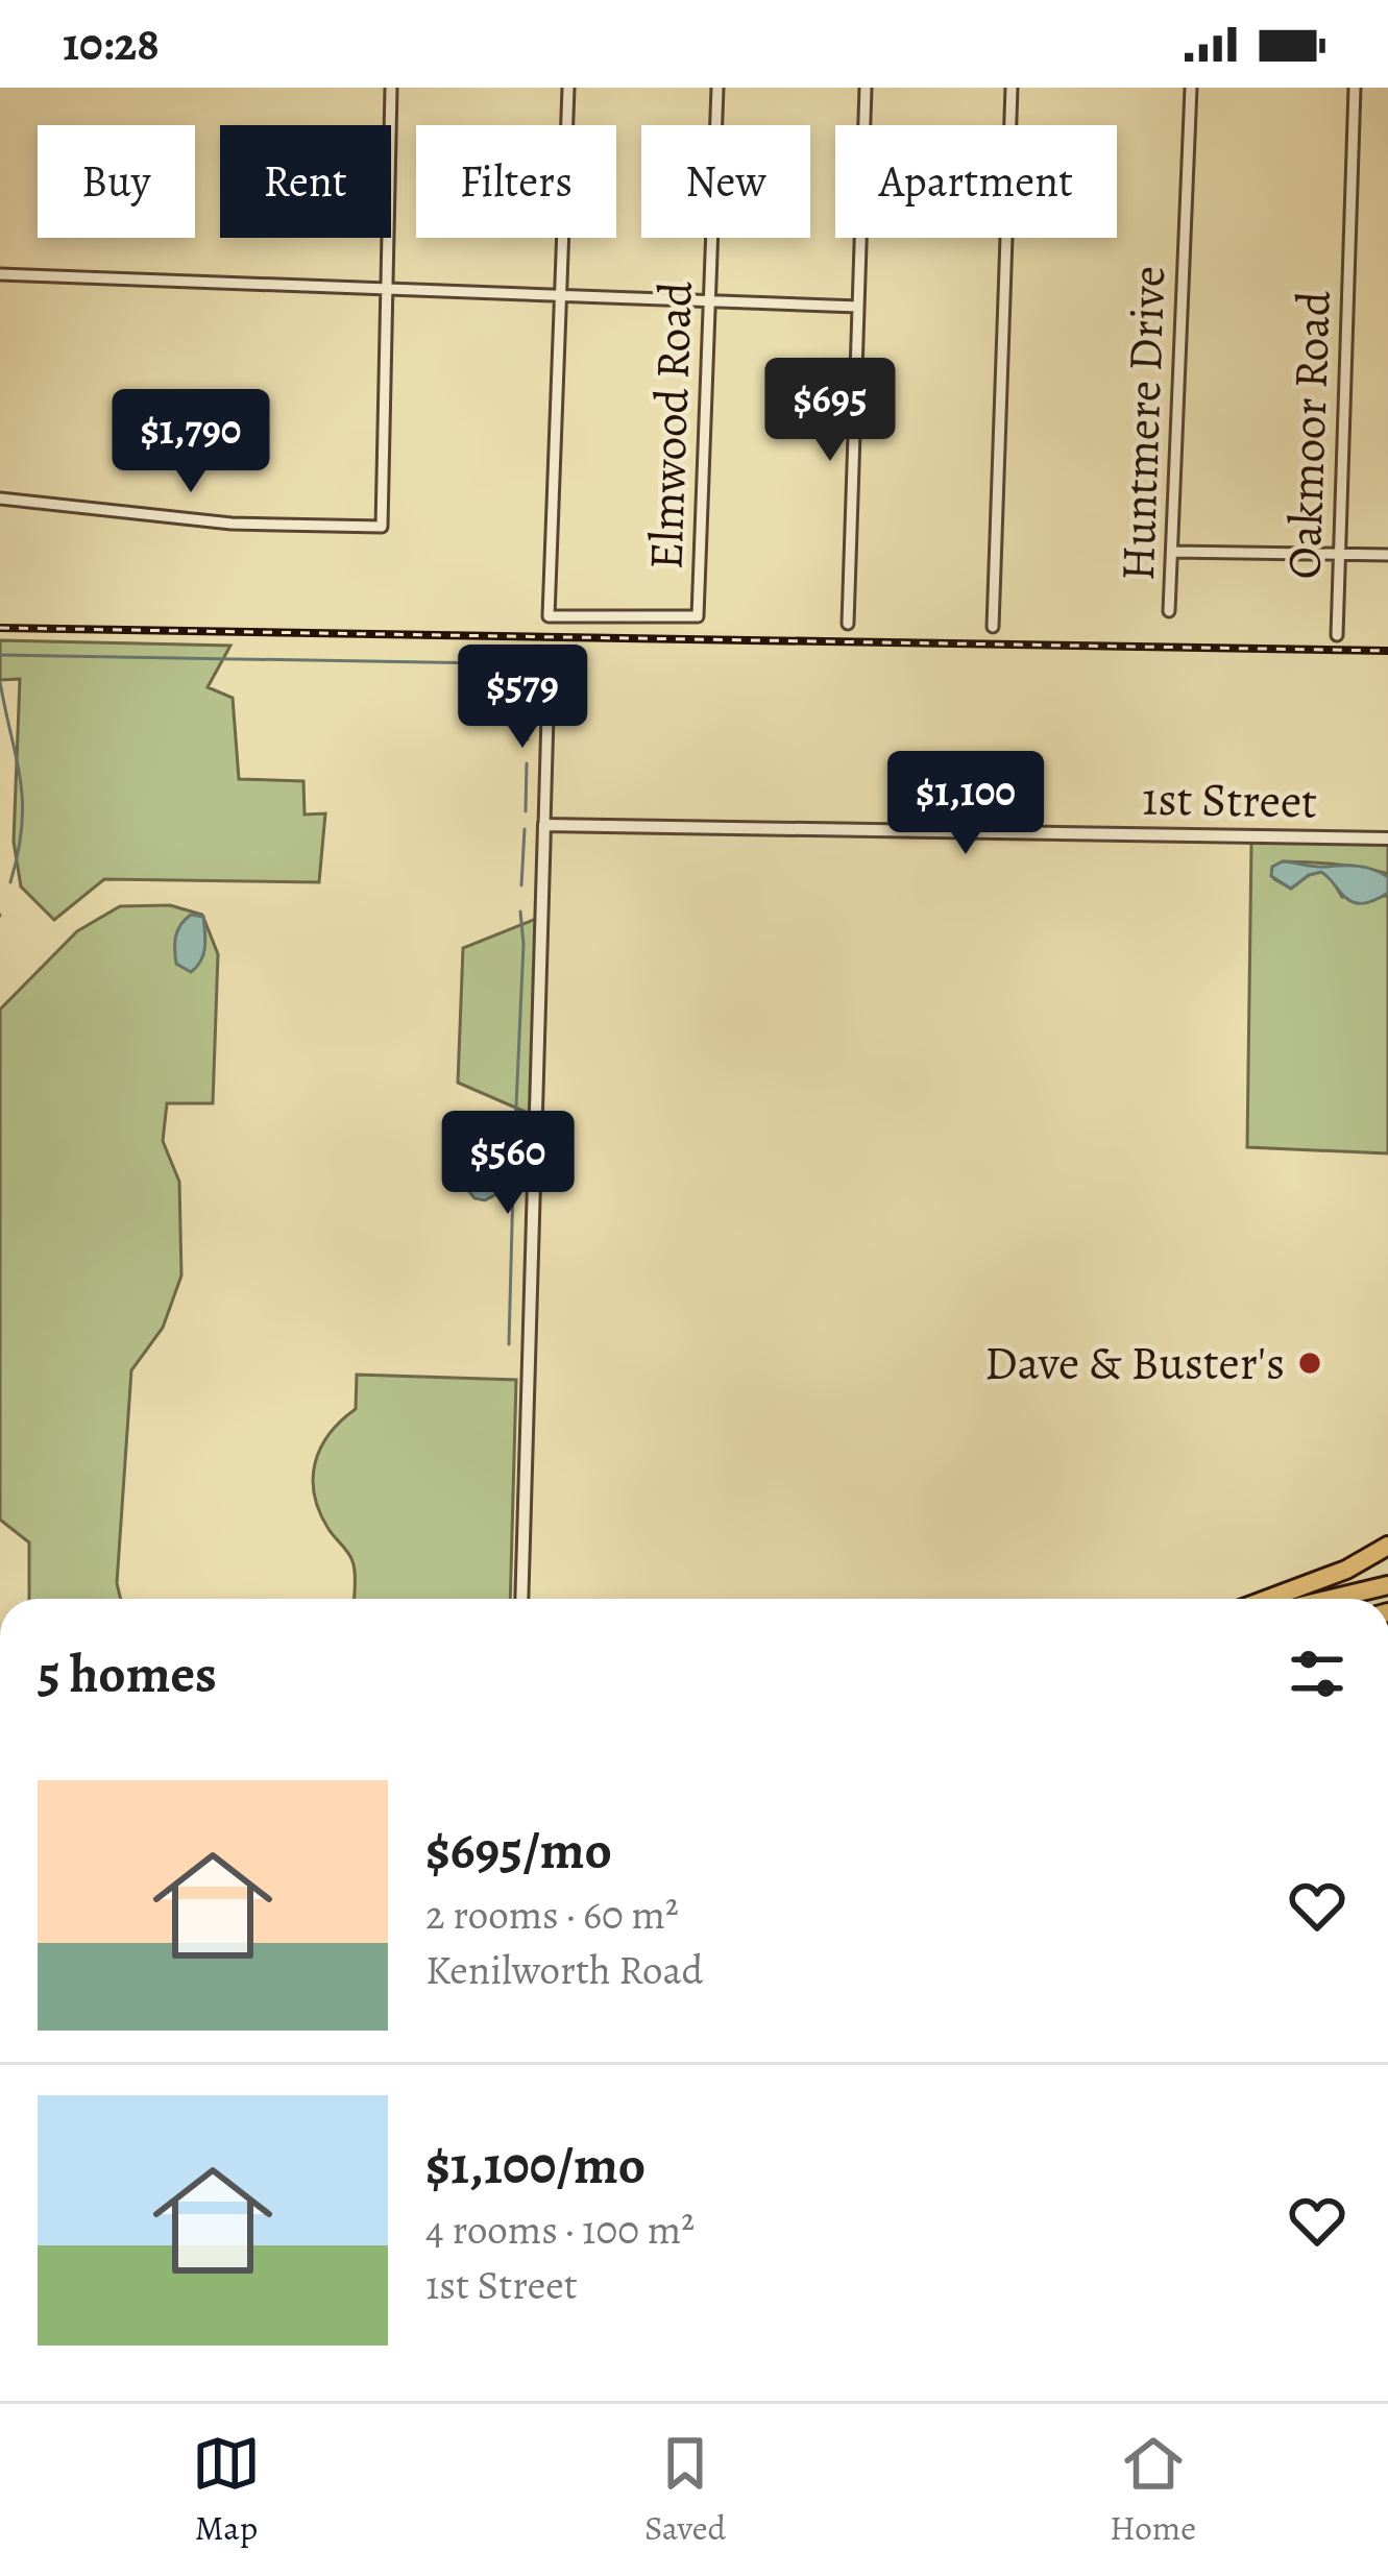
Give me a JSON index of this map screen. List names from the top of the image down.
{
  "streets": {
    "street": [
      "Huntmere Drive",
      "Elmwood Road",
      "Oakmoor Road",
      "1st Street"
    ]
  },
  "places": ["Dave & Buster's"],
  "page": {
    "status": "10:28",
    "chip": [
      "Buy",
      "Rent",
      "Filters",
      "New",
      "Apartment"
    ],
    "price": [
      "$695",
      "$1,790",
      "$579",
      "$1,100",
      "$560"
    ],
    "heading": "5 homes",
    "list": [
      {
        "name": "$695/mo",
        "note": "2 rooms · 60 m² · Kenilworth Road"
      },
      {
        "name": "$1,100/mo",
        "note": "4 rooms · 100 m² · 1st Street"
      }
    ],
    "tabs": ["Map", "Saved", "Home"]
  }
}
